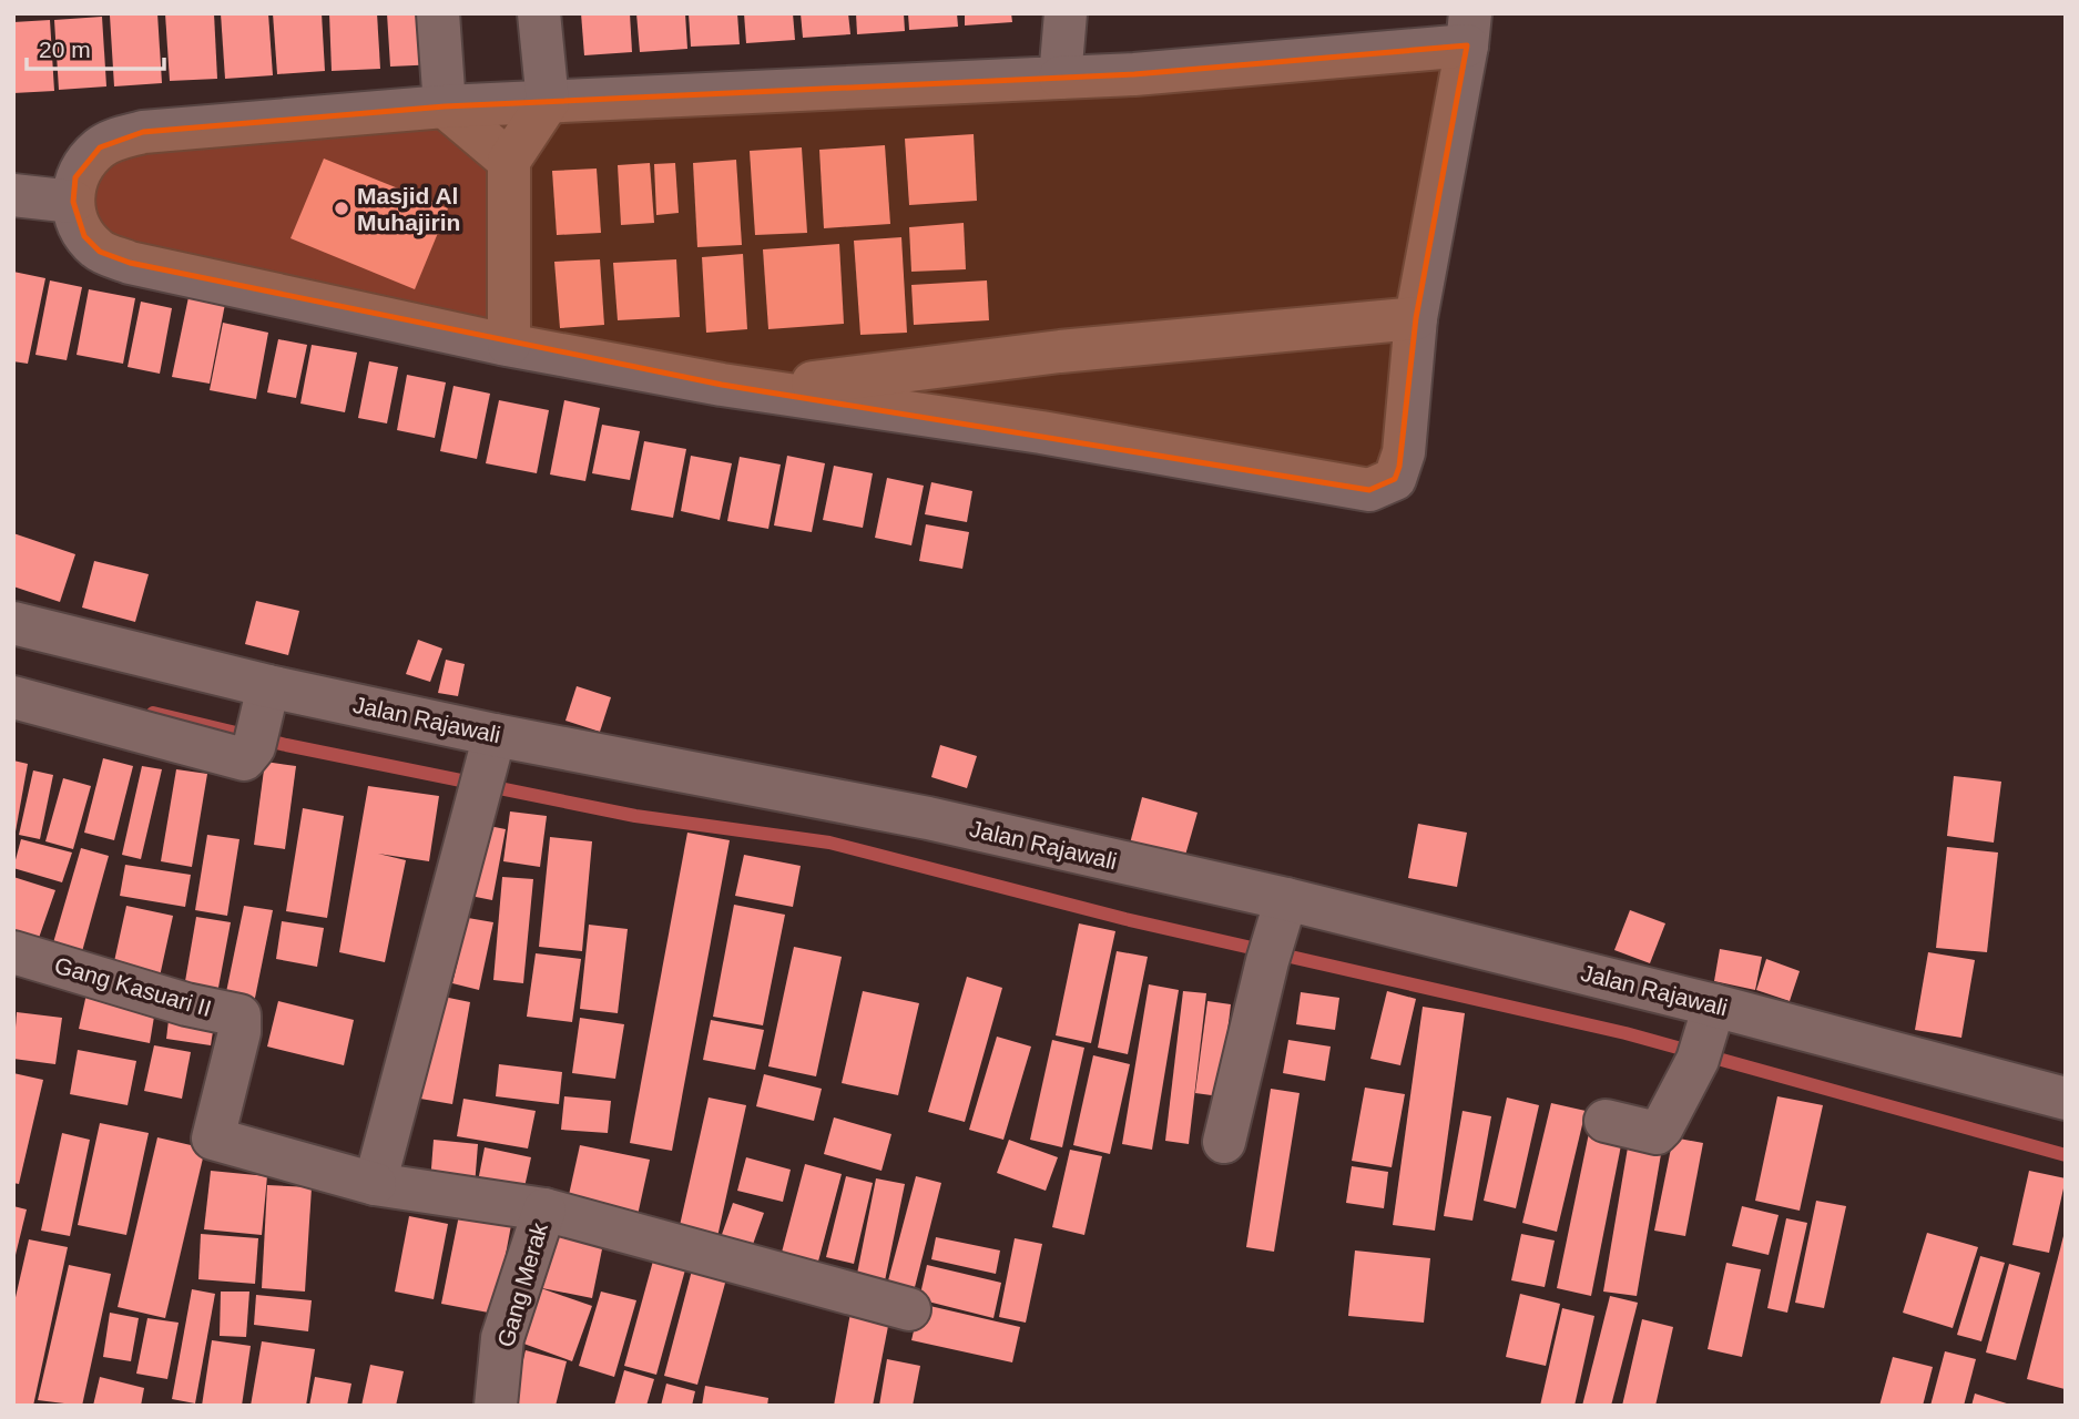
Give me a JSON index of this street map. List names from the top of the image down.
{
  "streets": {
    "street": ["Jalan Rajawali", "Gang Kasuari II", "Gang Merak"]
  },
  "places": ["Masjid Al Muhajirin"],
  "scale_bar": "20 m"
}
